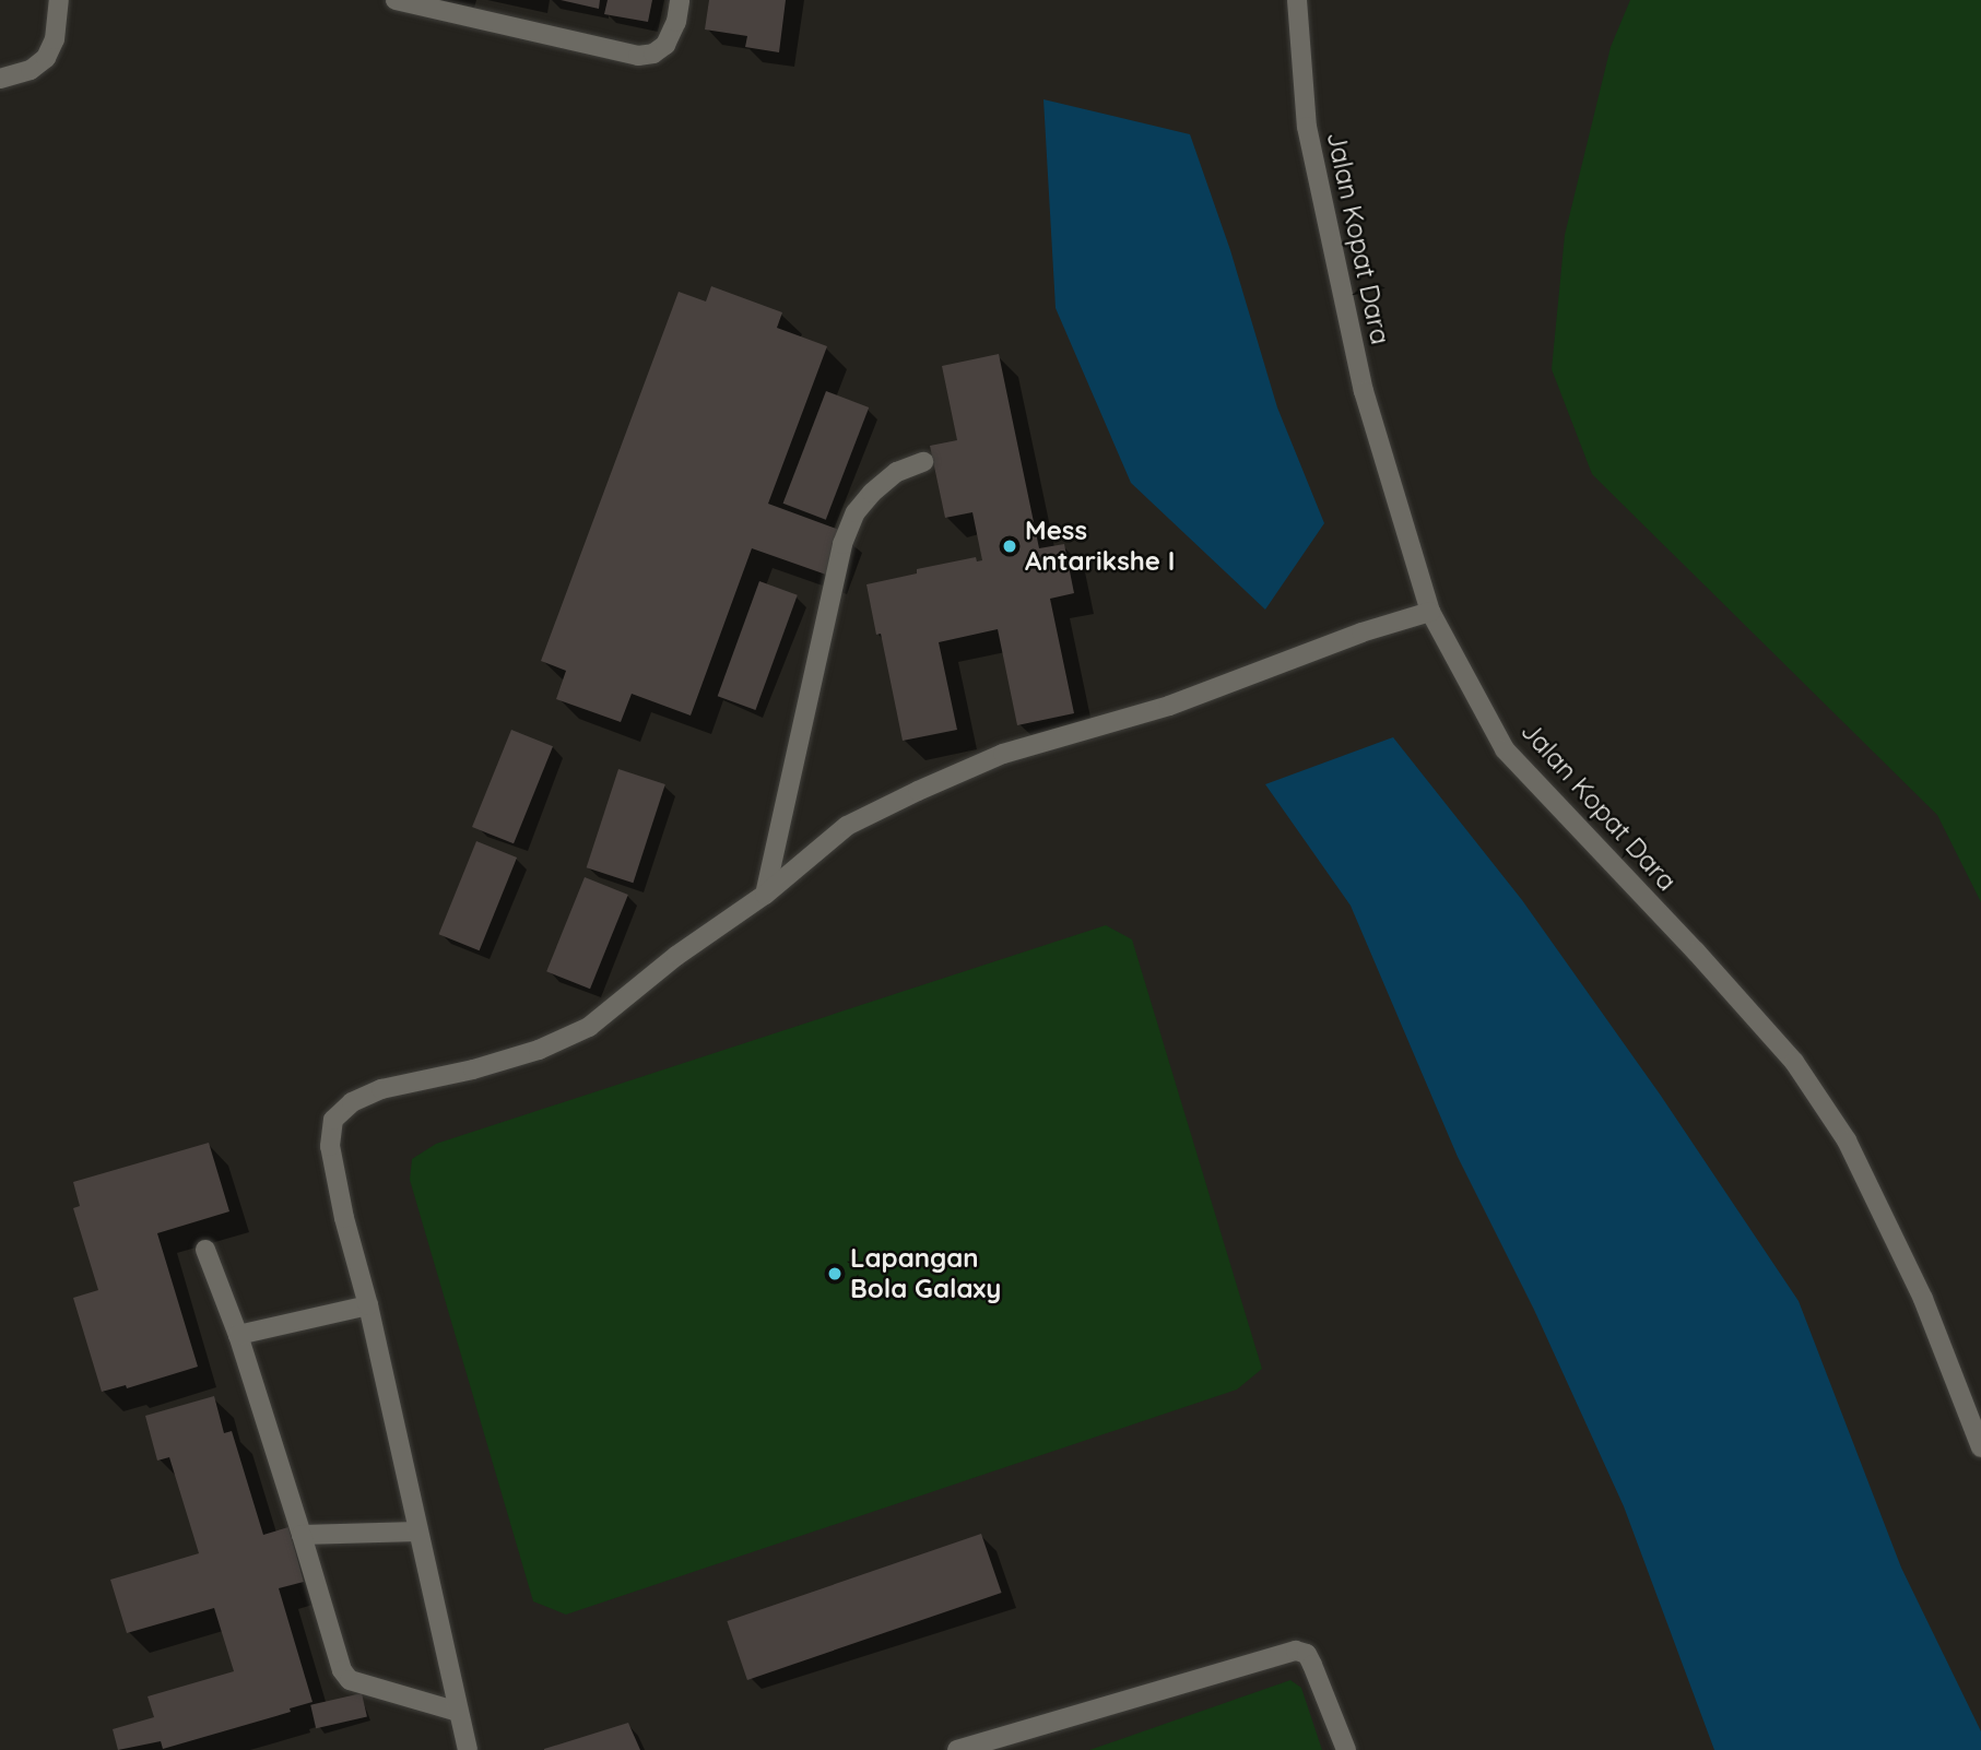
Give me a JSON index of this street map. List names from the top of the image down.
{
  "streets": {
    "street": ["Jalan Kopat Dara"]
  },
  "places": ["Mess Antarikshe I", "Lapangan Bola Galaxy"]
}
